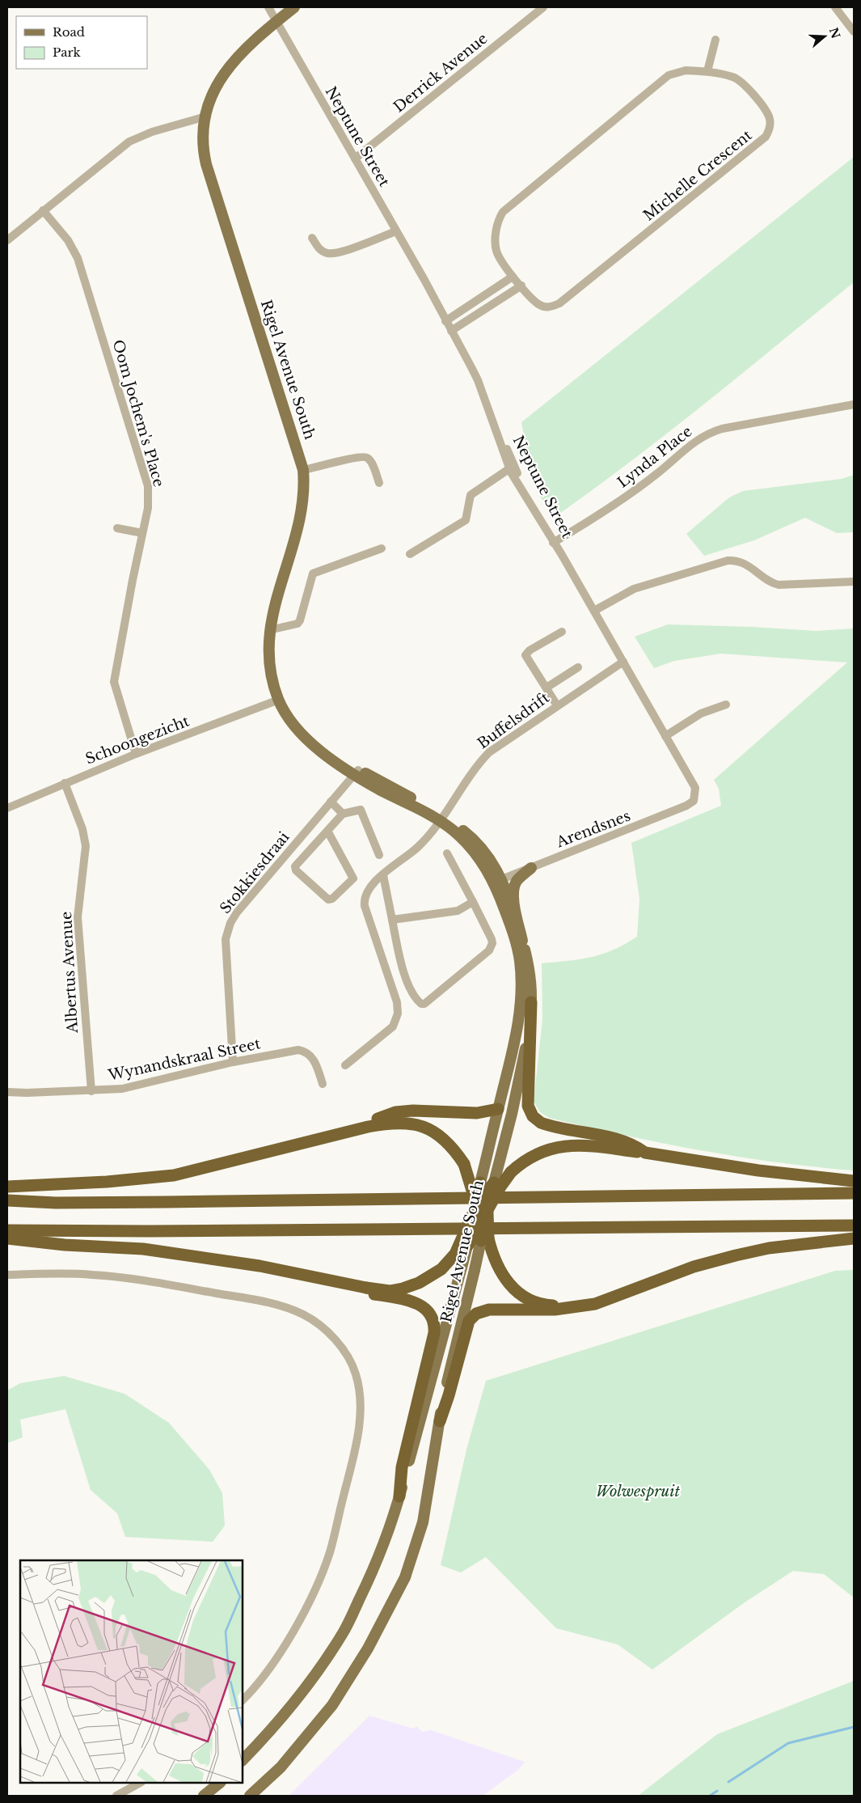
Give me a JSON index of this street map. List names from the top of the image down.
{
  "streets": {
    "main road": ["Rigel Avenue South"],
    "street": [
      "Derrick Avenue",
      "Neptune Street",
      "Michelle Crescent",
      "Oom Jochem's Place",
      "Lynda Place",
      "Buffelsdrift",
      "Schoongezicht",
      "Arendsnes",
      "Stokkiesdraai",
      "Albertus Avenue",
      "Wynandskraal Street"
    ]
  },
  "crossings": [
    ["Derrick Avenue", "Neptune Street"],
    ["Neptune Street", "Rigel Avenue South"],
    ["Neptune Street", "Lynda Place"],
    ["Neptune Street", "Buffelsdrift"],
    ["Neptune Street", "Arendsnes"],
    ["Rigel Avenue South", "Buffelsdrift"],
    ["Rigel Avenue South", "Schoongezicht"],
    ["Rigel Avenue South", "Arendsnes"],
    ["Rigel Avenue South", "Stokkiesdraai"],
    ["Oom Jochem's Place", "Schoongezicht"],
    ["Schoongezicht", "Albertus Avenue"],
    ["Stokkiesdraai", "Wynandskraal Street"],
    ["Albertus Avenue", "Wynandskraal Street"]
  ],
  "parks": ["Wolwespruit"],
  "legend": ["Road", "Park"],
  "north": "right"
}
